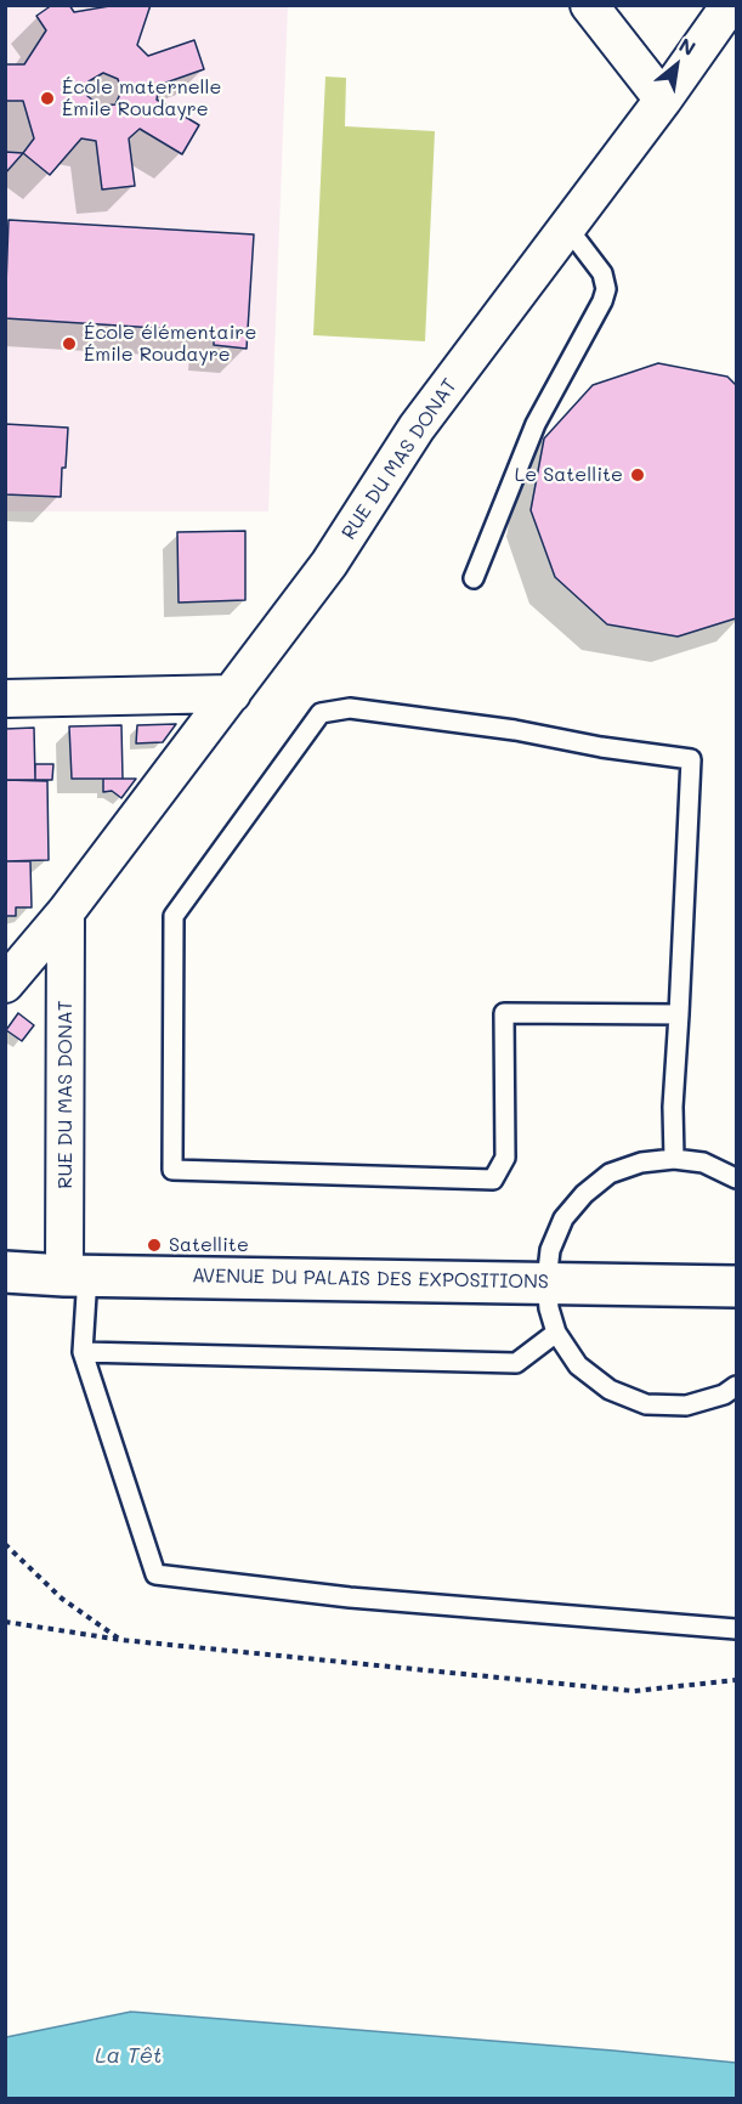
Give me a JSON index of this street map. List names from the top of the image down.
{
  "streets": {
    "main road": ["AVENUE DU PALAIS DES EXPOSITIONS"],
    "street": ["RUE DU MAS DONAT"]
  },
  "crossings": [
    ["RUE DU MAS DONAT", "AVENUE DU PALAIS DES EXPOSITIONS"]
  ],
  "water": ["La Têt"],
  "places": [
    "École maternelle Émile Roudayre",
    "École élémentaire Émile Roudayre",
    "Le Satellite",
    "Satellite"
  ],
  "north": "top right"
}
